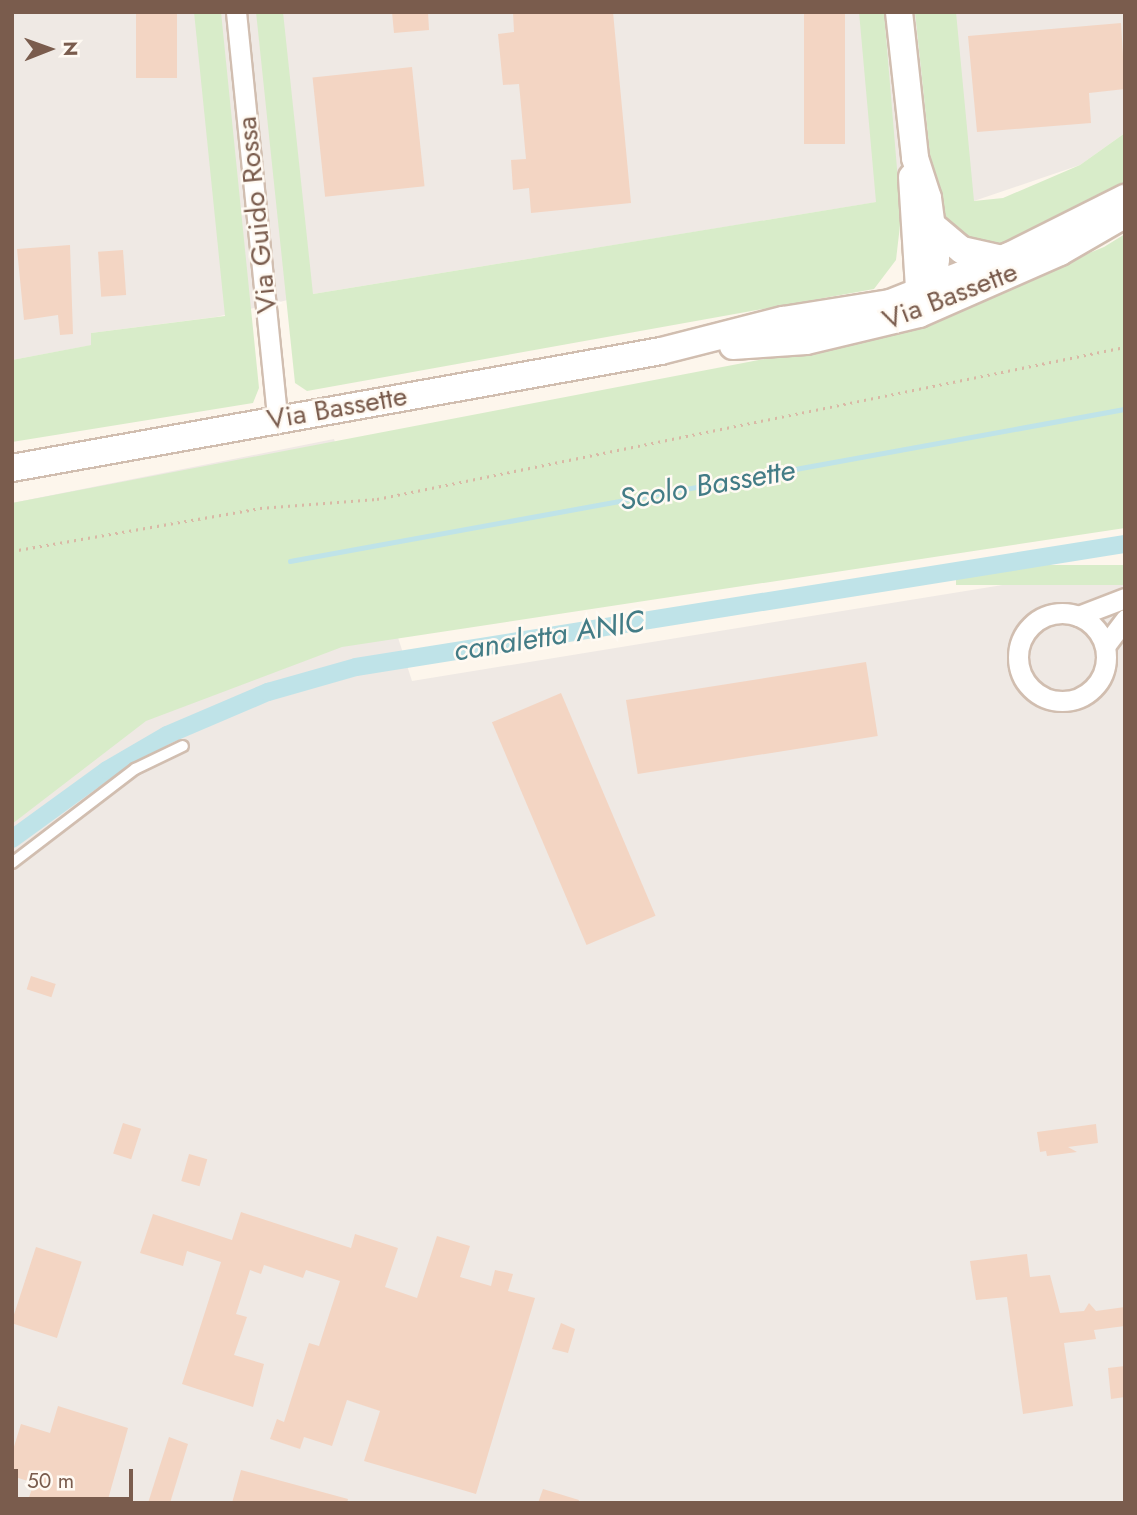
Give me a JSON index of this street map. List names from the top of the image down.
{
  "streets": {
    "main road": ["Via Bassette"],
    "street": ["Via Guido Rossa"]
  },
  "crossings": [
    ["Via Guido Rossa", "Via Bassette"]
  ],
  "water": ["Scolo Bassette", "canaletta ANIC"],
  "scale_bar": "50 m",
  "north": "right"
}
